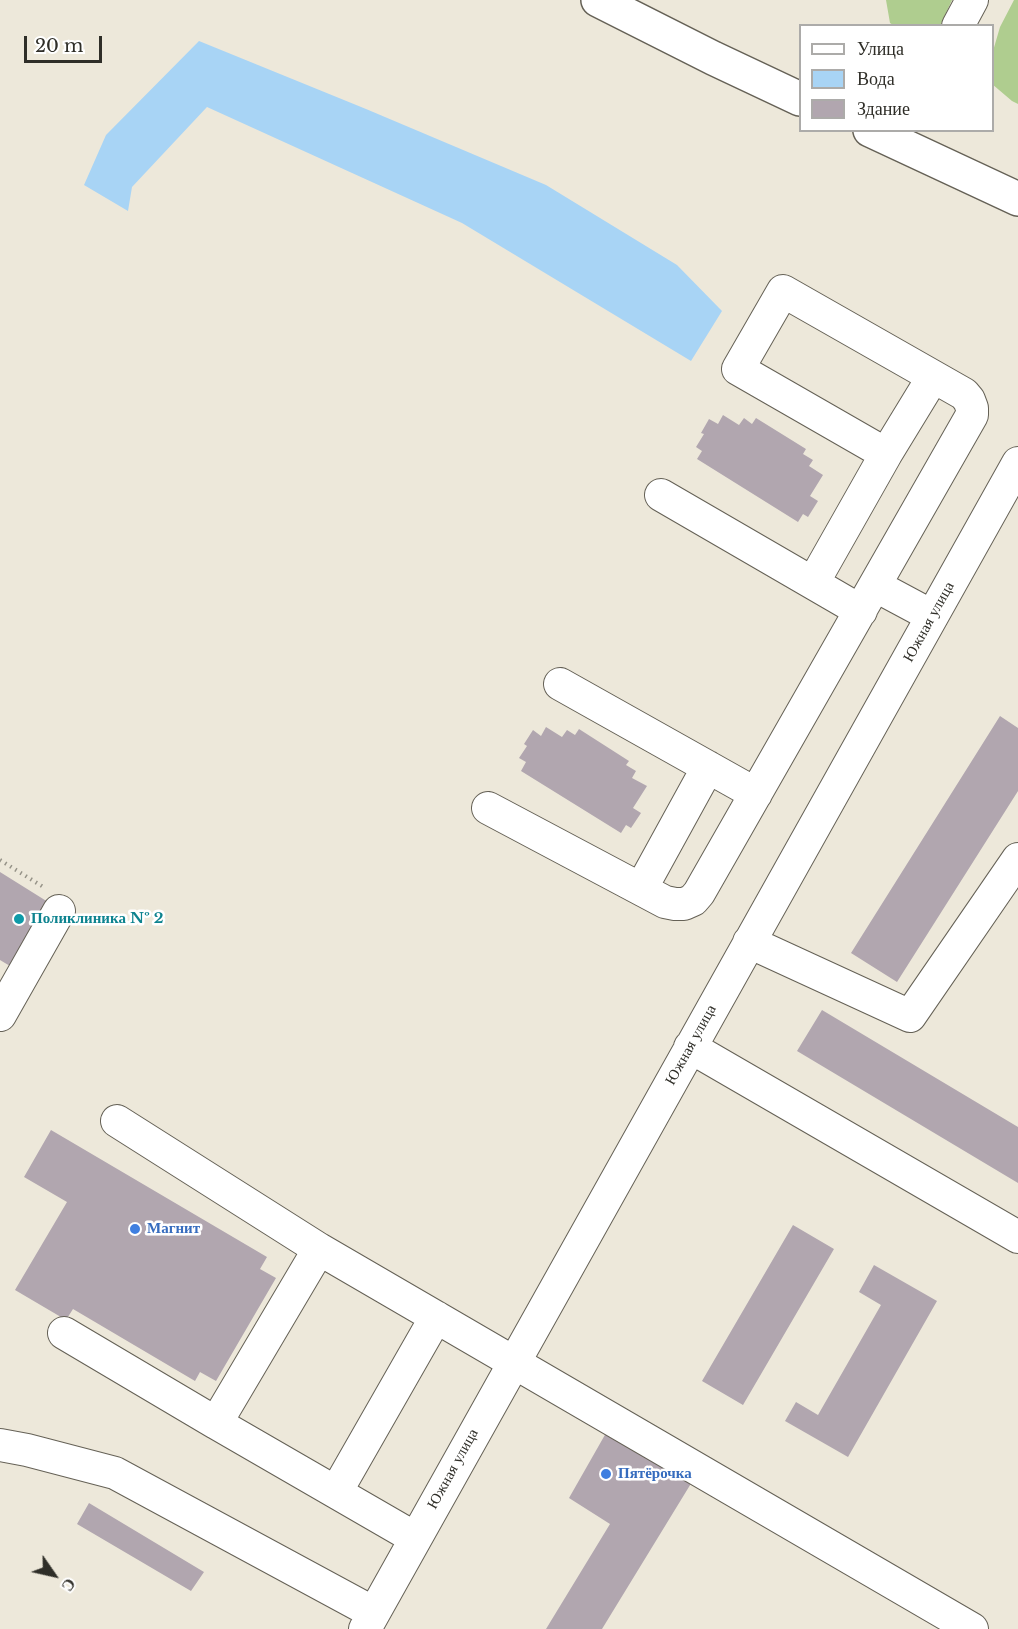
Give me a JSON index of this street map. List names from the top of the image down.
{
  "streets": {
    "street": ["Южная улица"]
  },
  "places": ["Поликлиника № 2", "Магнит", "Пятёрочка"],
  "legend": ["Улица", "Вода", "Здание"],
  "scale_bar": "20 m",
  "north": "bottom right"
}
